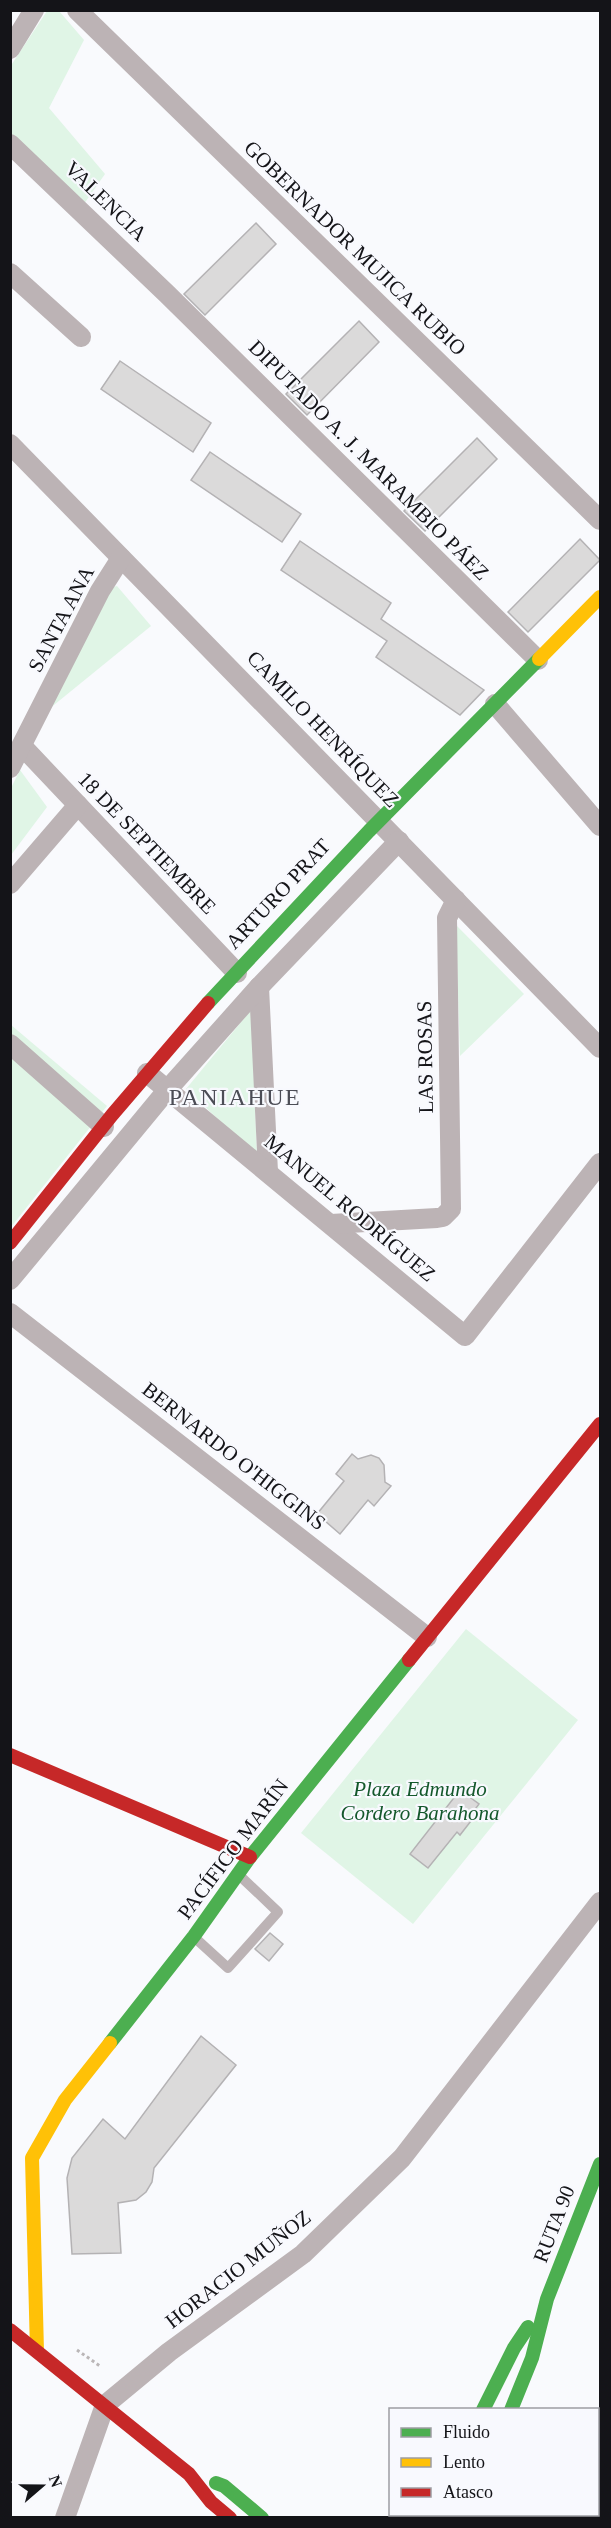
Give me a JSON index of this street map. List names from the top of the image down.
{
  "streets": {
    "street": [
      "VALENCIA",
      "GOBERNADOR MUJICA RUBIO",
      "DIPUTADO A. J. MARAMBIO PÁEZ",
      "SANTA ANA",
      "CAMILO HENRÍQUEZ",
      "18 DE SEPTIEMBRE",
      "ARTURO PRAT",
      "LAS ROSAS",
      "MANUEL RODRÍGUEZ",
      "BERNARDO O'HIGGINS",
      "PACÍFICO MARÍN",
      "RUTA 90",
      "HORACIO MUÑOZ"
    ]
  },
  "crossings": [
    ["VALENCIA", "DIPUTADO A. J. MARAMBIO PÁEZ"],
    ["DIPUTADO A. J. MARAMBIO PÁEZ", "ARTURO PRAT"],
    ["SANTA ANA", "CAMILO HENRÍQUEZ"],
    ["SANTA ANA", "18 DE SEPTIEMBRE"],
    ["CAMILO HENRÍQUEZ", "ARTURO PRAT"],
    ["CAMILO HENRÍQUEZ", "LAS ROSAS"],
    ["18 DE SEPTIEMBRE", "ARTURO PRAT"],
    ["ARTURO PRAT", "MANUEL RODRÍGUEZ"],
    ["LAS ROSAS", "MANUEL RODRÍGUEZ"],
    ["BERNARDO O'HIGGINS", "PACÍFICO MARÍN"]
  ],
  "districts": ["PANIAHUE"],
  "parks": ["Plaza Edmundo Cordero Barahona"],
  "legend": ["Fluido", "Lento", "Atasco"],
  "north": "right"
}
